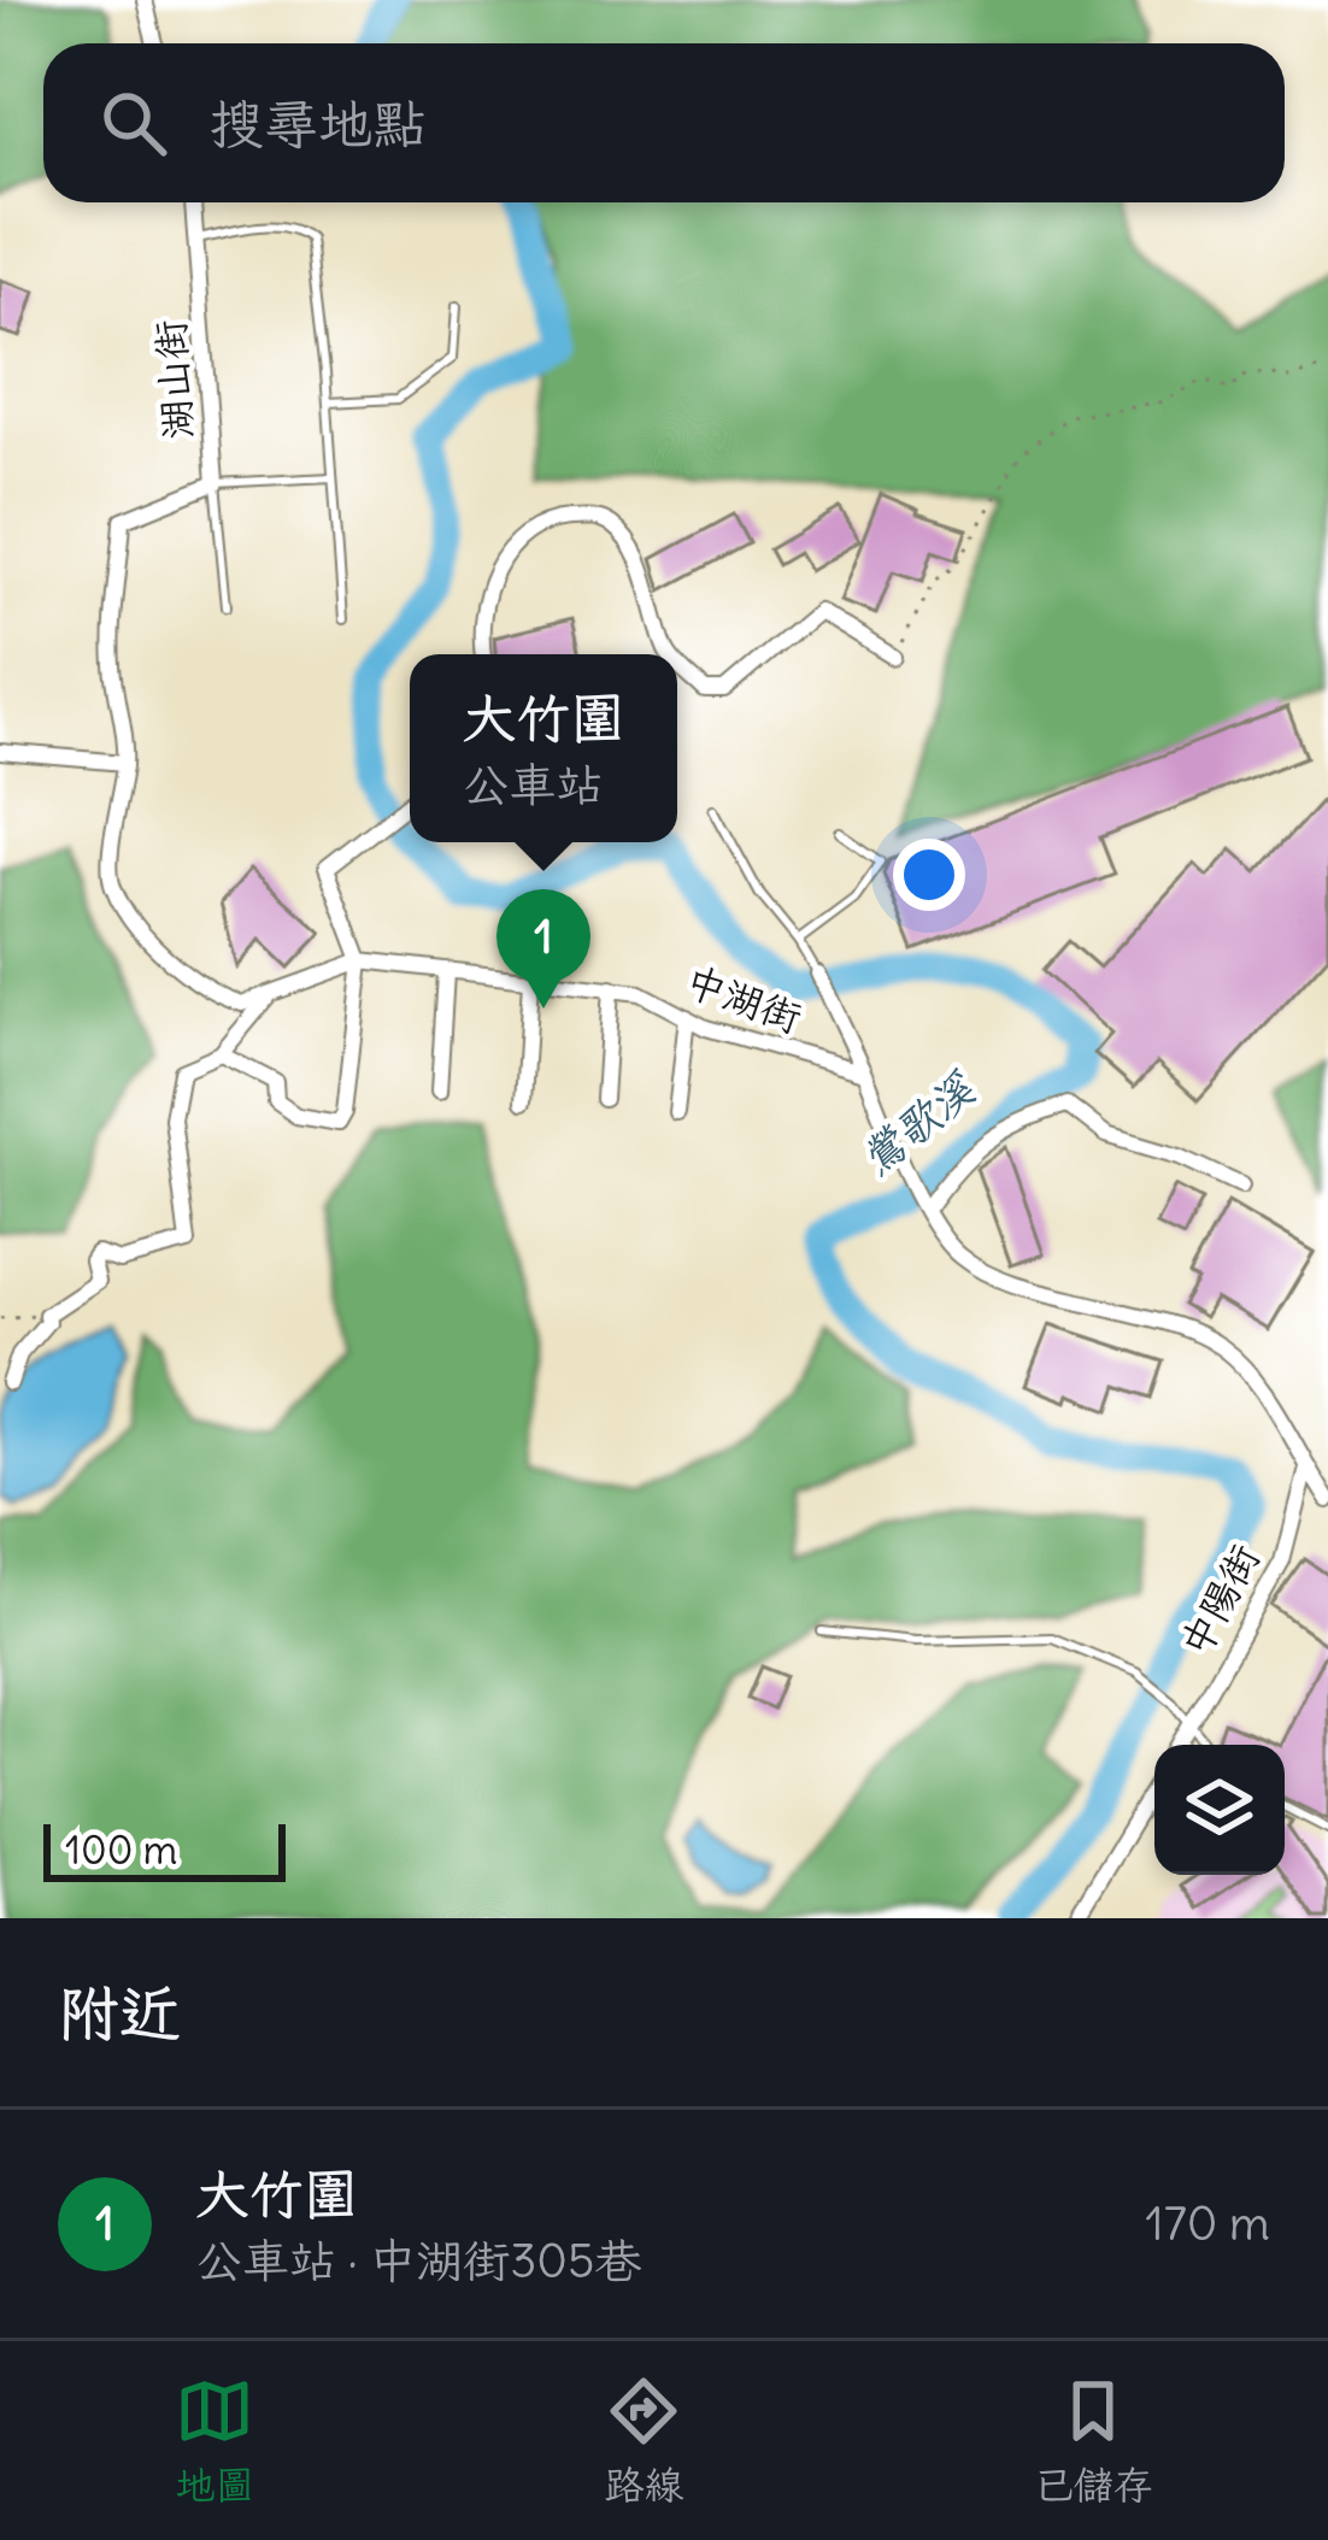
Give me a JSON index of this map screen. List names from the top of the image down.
{
  "streets": {
    "street": ["湖山街", "中湖街", "中陽街"]
  },
  "water": ["鶯歌溪"],
  "scale_bar": "100 m",
  "page": {
    "search": "搜尋地點",
    "popup": ["大竹圍", "公車站"],
    "pins": "1",
    "scale": "100 m",
    "heading": "附近",
    "list": [
      {
        "mark": "1",
        "name": "大竹圍",
        "note": "公車站 · 中湖街305巷",
        "value": "170 m"
      }
    ],
    "nav": ["地圖", "路線", "已儲存"]
  }
}
